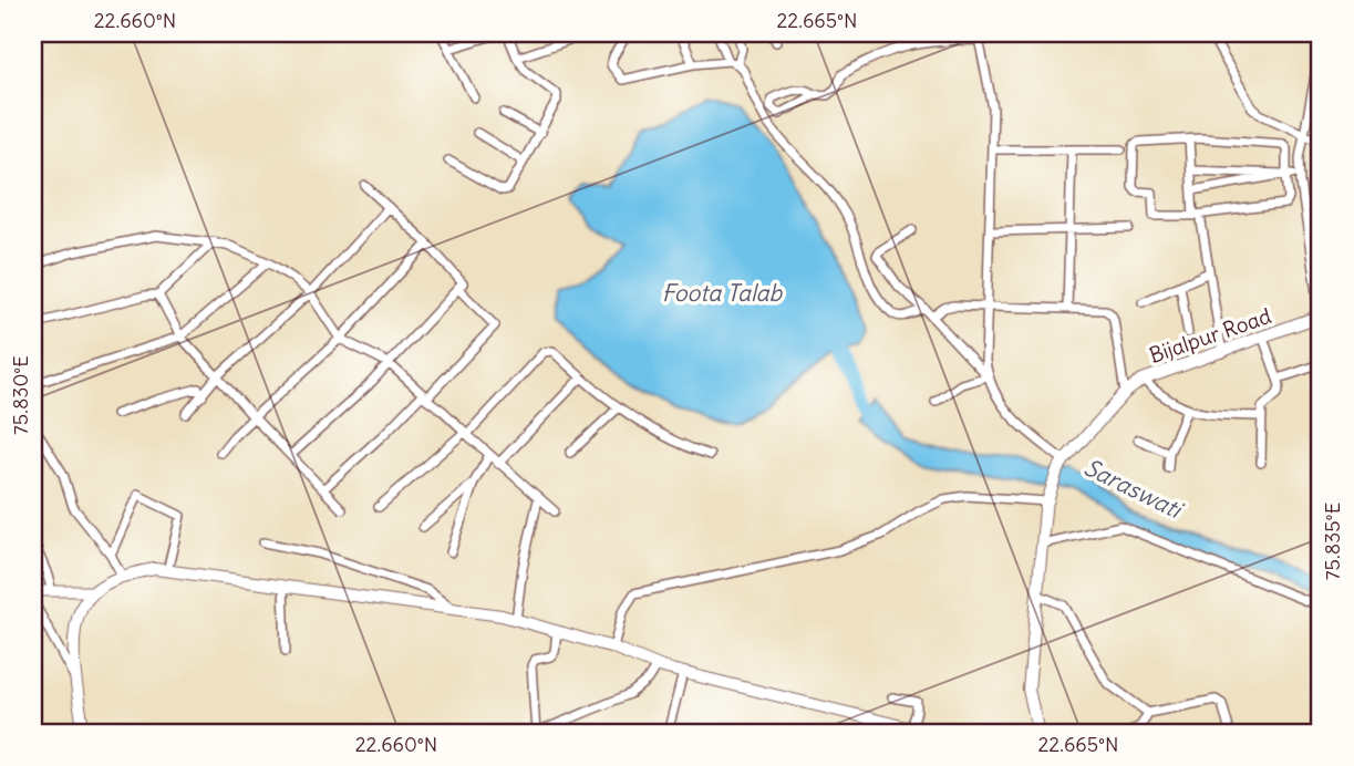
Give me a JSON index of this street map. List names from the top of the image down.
{
  "streets": {
    "main road": ["Bijalpur Road"]
  },
  "water": ["Foota Talab", "Saraswati"],
  "coordinates": [
    "22.660°N",
    "22.665°N",
    "75.830°E",
    "75.835°E"
  ]
}
